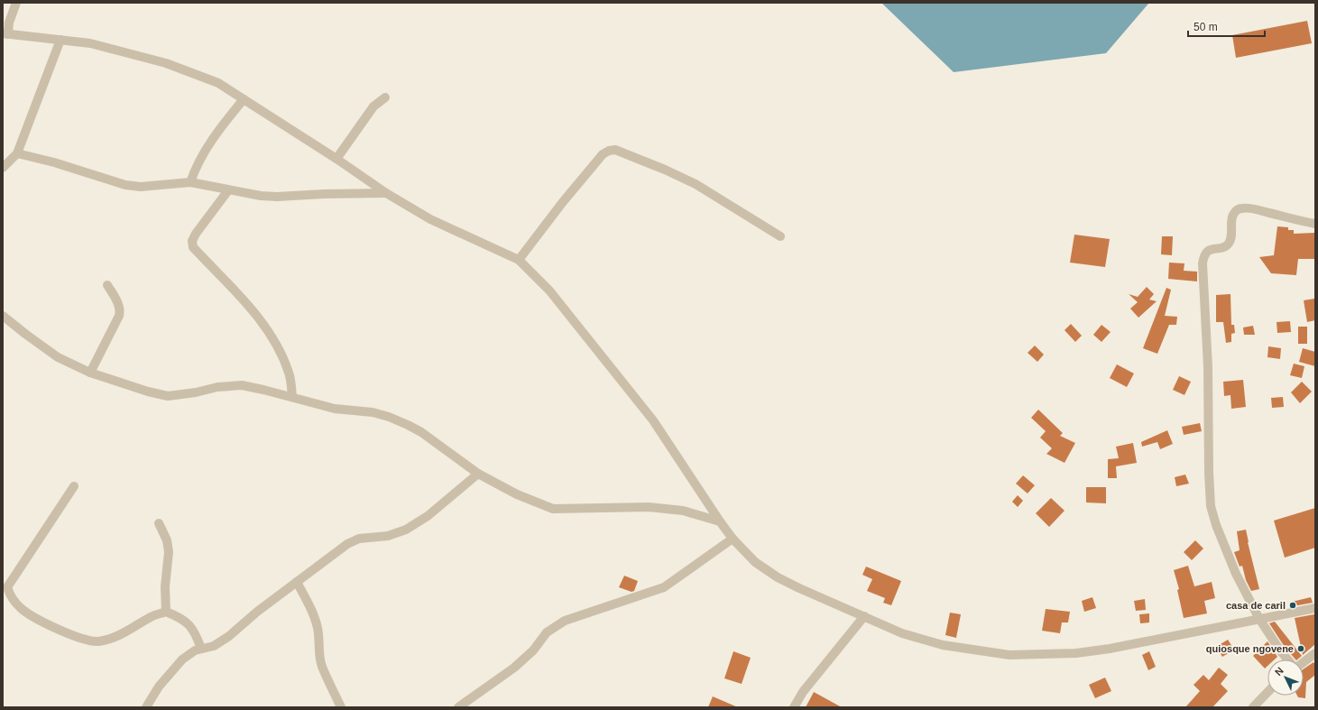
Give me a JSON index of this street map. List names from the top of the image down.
{
  "places": ["casa de caril", "quiosque ngovene"],
  "scale_bar": "50 m",
  "north": "top left"
}
